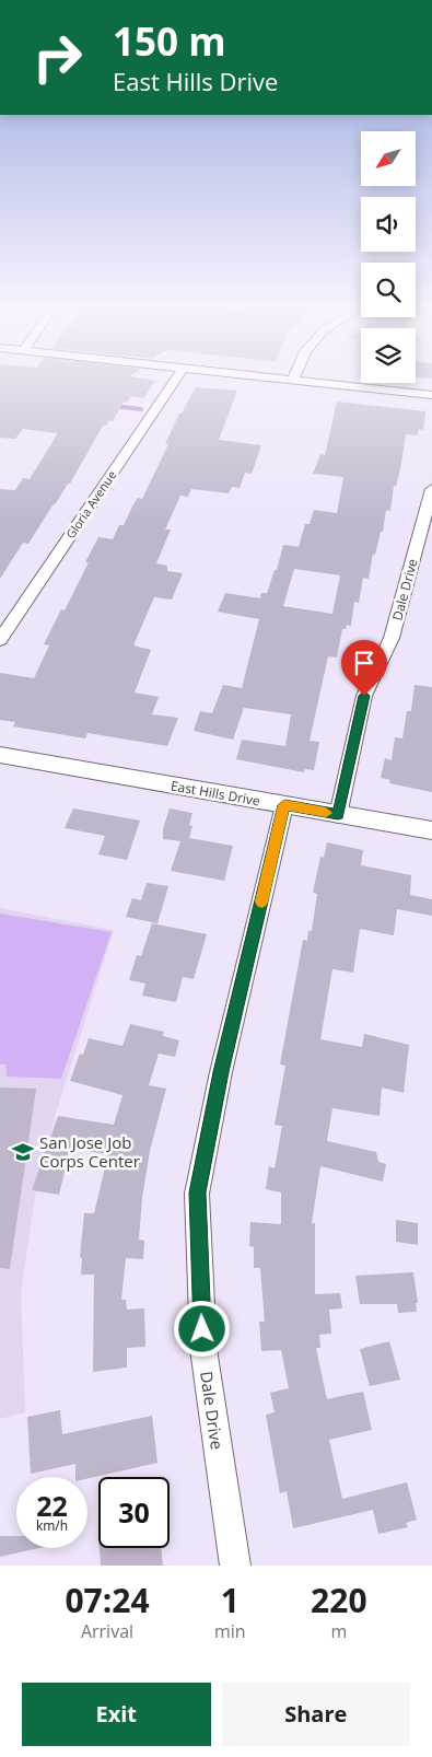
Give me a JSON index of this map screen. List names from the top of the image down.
{
  "streets": {
    "street": ["Gloria Avenue", "Dale Drive", "East Hills Drive"]
  },
  "crossings": [
    ["Dale Drive", "East Hills Drive"]
  ],
  "places": {
    "school or university": ["San Jose Job Corps Center"]
  },
  "north": "bottom left",
  "page": {
    "turn": ["150 m", "East Hills Drive"],
    "speed": "22 km/h",
    "limit": "30",
    "eta": [
      "07:24",
      "Arrival",
      "1",
      "min",
      "220",
      "m"
    ],
    "buttons": ["Exit", "Share"]
  }
}
